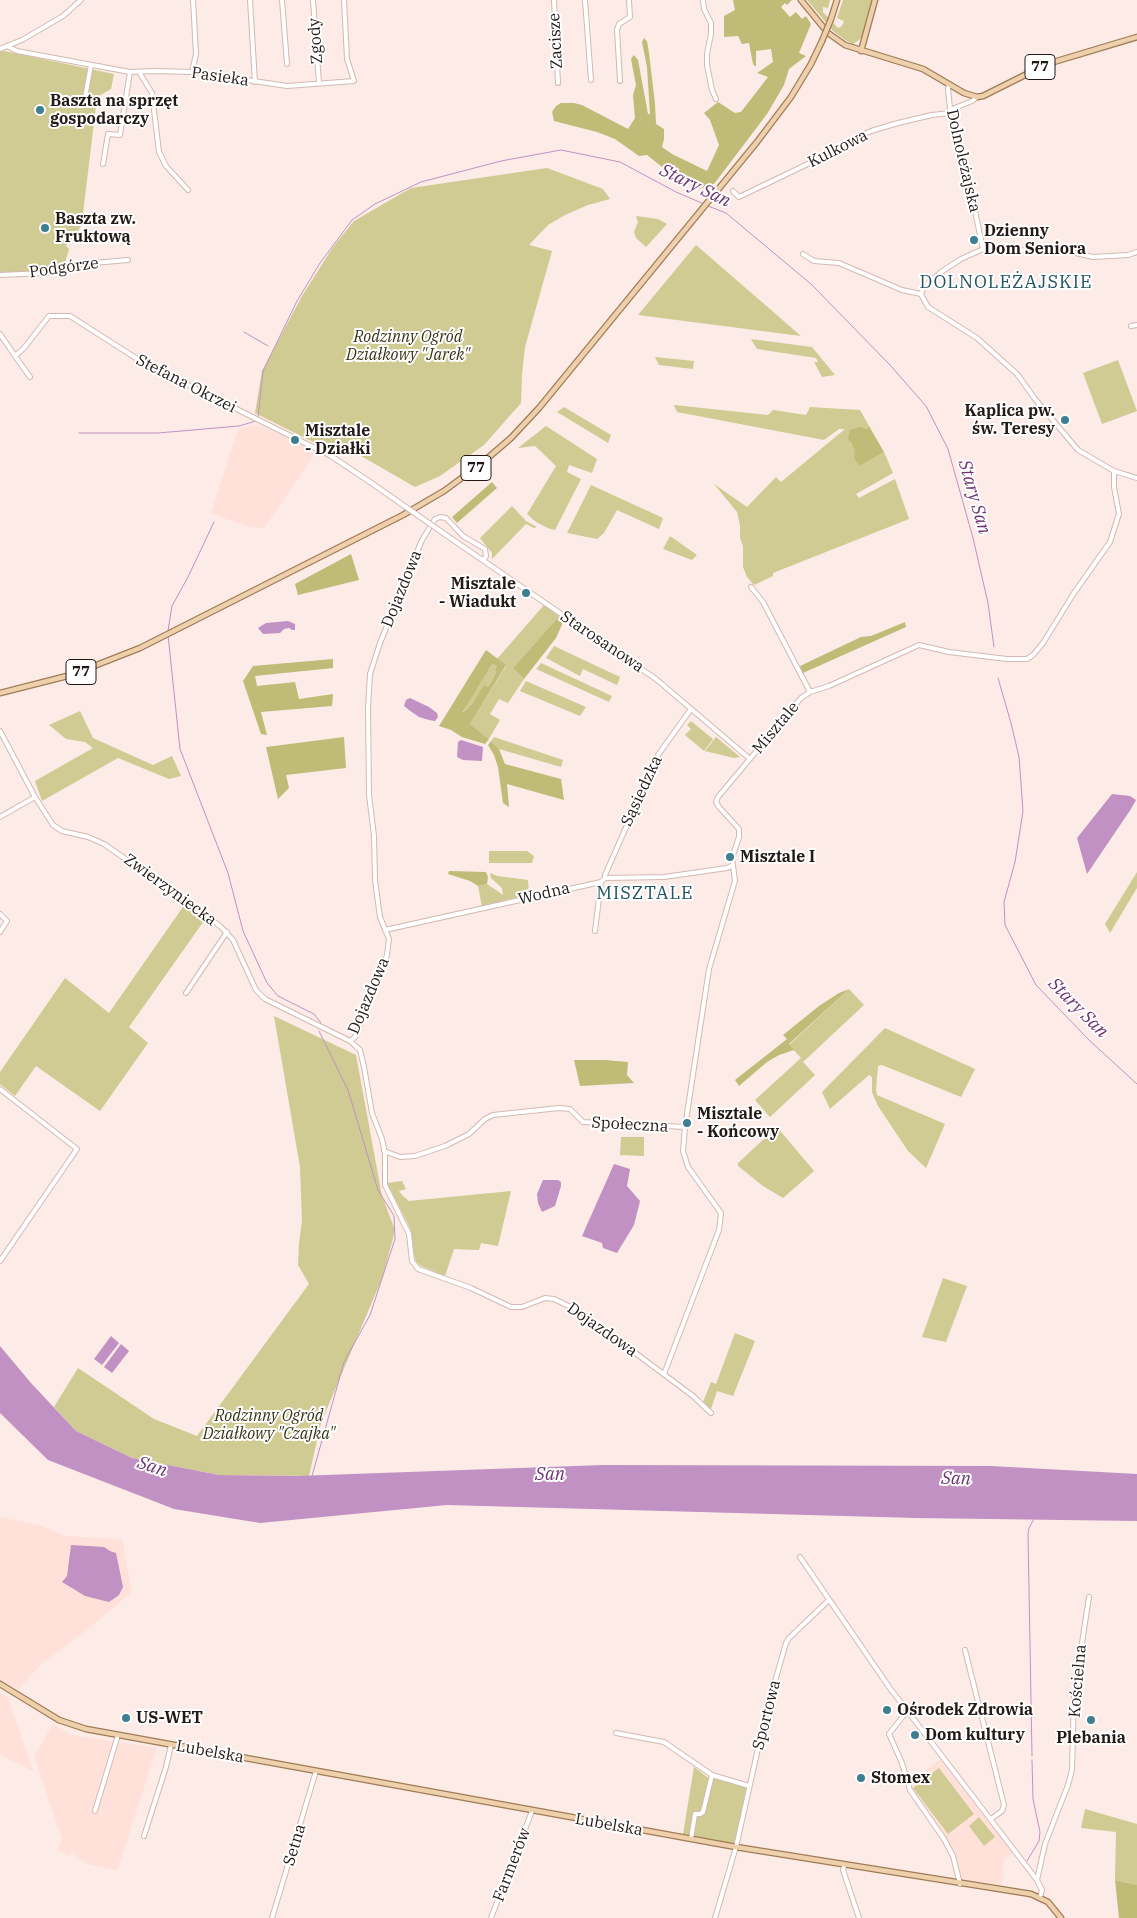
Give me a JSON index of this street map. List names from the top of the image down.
{
  "streets": {
    "main road": ["77", "Lubelska"],
    "street": [
      "Zgody",
      "Zacisze",
      "Pasieka",
      "Kulkowa",
      "Dolnoleżajska",
      "Podgórze",
      "Stefana Okrzei",
      "Dojazdowa",
      "Starosanowa",
      "Misztale",
      "Sąsiedzka",
      "Zwierzyniecka",
      "Wodna",
      "Społeczna",
      "Kościelna",
      "Sportowa",
      "Setna",
      "Farmerów"
    ]
  },
  "crossings": [
    ["Zgody", "Pasieka"],
    ["Kulkowa", "Dolnoleżajska"],
    ["Stefana Okrzei", "Starosanowa"],
    ["Dojazdowa", "Starosanowa"],
    ["Dojazdowa", "Misztale"],
    ["Dojazdowa", "Zwierzyniecka"],
    ["Dojazdowa", "Wodna"],
    ["Dojazdowa", "Społeczna"],
    ["Starosanowa", "Misztale"],
    ["Starosanowa", "Sąsiedzka"],
    ["Misztale", "Wodna"],
    ["Misztale", "Społeczna"],
    ["Sąsiedzka", "Wodna"],
    ["Sportowa", "Lubelska"],
    ["Lubelska", "Setna"],
    ["Lubelska", "Farmerów"]
  ],
  "districts": ["DOLNOLEŻAJSKIE", "MISZTALE"],
  "water": ["Stary San", "San"],
  "parks": ["Rodzinny Ogród Działkowy \"Jarek\"", "Rodzinny Ogród Działkowy \"Czajka\""],
  "places": [
    "Baszta na sprzęt gospodarczy",
    "Baszta zw. Fruktową",
    "Dzienny Dom Seniora",
    "Kaplica pw. św. Teresy",
    "Misztale - Działki",
    "Misztale - Wiadukt",
    "Misztale I",
    "Misztale - Końcowy",
    "Ośrodek Zdrowia",
    "US-WET",
    "Plebania",
    "Dom kultury",
    "Stomex"
  ]
}
